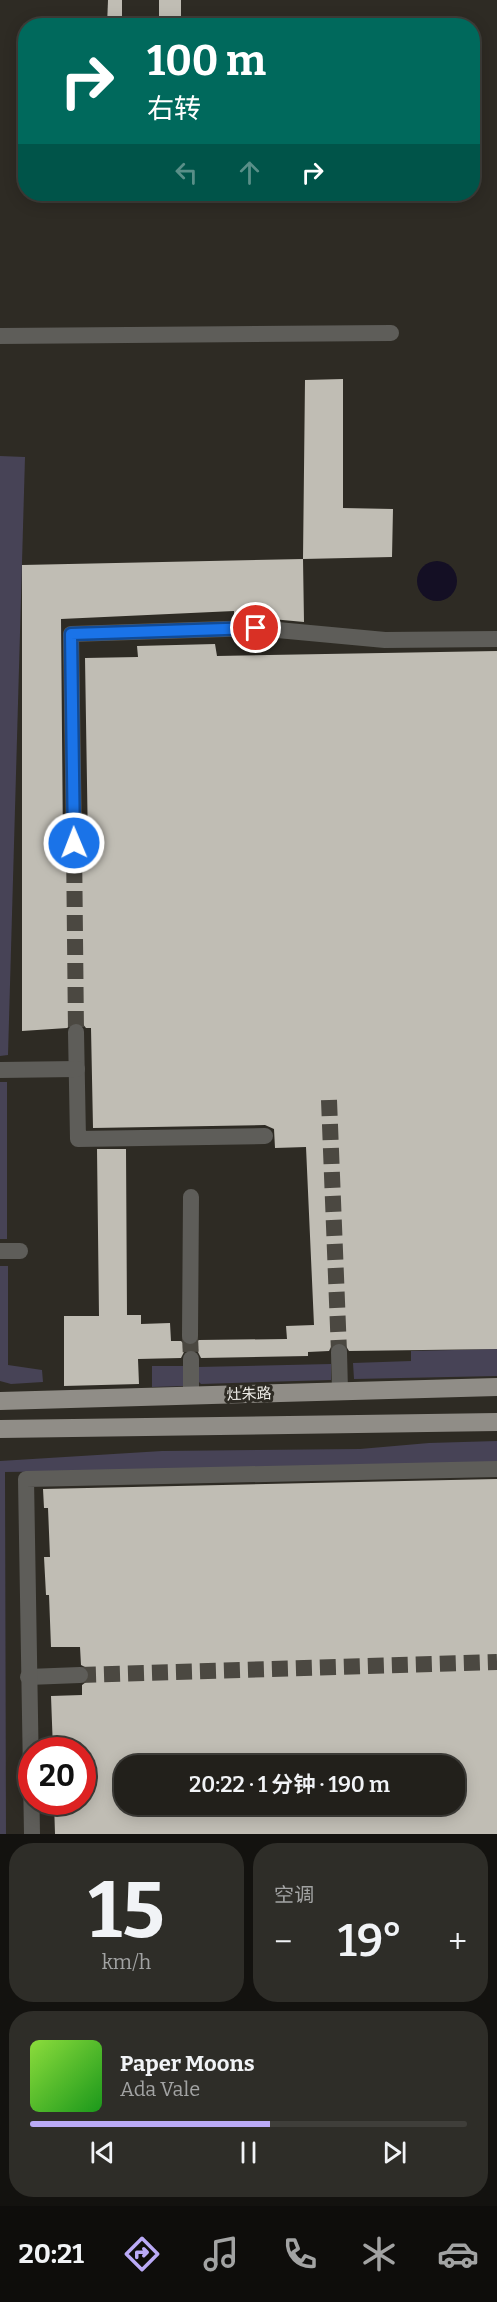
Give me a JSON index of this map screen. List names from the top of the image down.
{
  "streets": {
    "main road": ["灶朱路"]
  },
  "page": {
    "turn": ["100 m", "右转"],
    "limit": "20",
    "trip": "20:22 · 1 分钟 · 190 m",
    "tile": [
      ["15", "km/h"],
      "空调"
    ],
    "heat": ["−", "19°", "+"],
    "song": ["Paper Moons", "Ada Vale"],
    "tabs": "20:21"
  }
}
